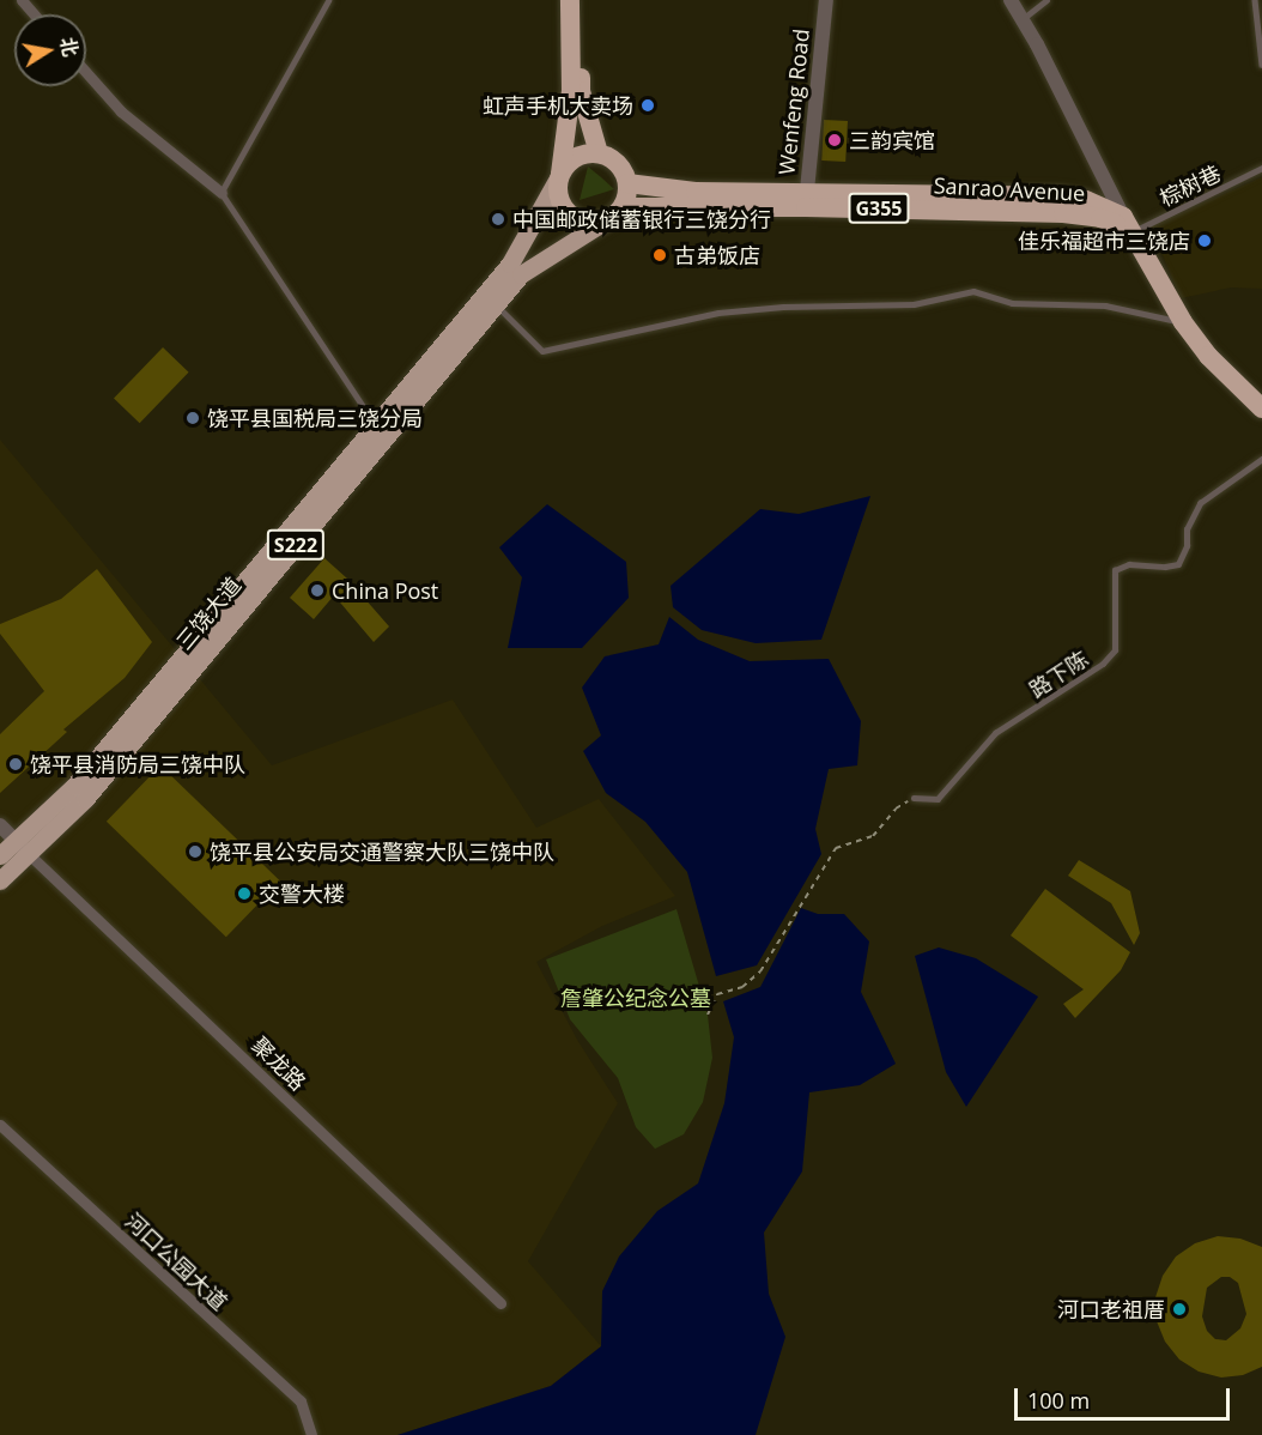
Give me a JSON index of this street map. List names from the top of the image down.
{
  "streets": {
    "highway": ["Sanrao Avenue", "G355"],
    "main road": ["S222", "三饶大道"],
    "street": ["Wenfeng Road", "聚龙路", "河口公园大道"],
    "lane": ["棕树巷", "路下陈"]
  },
  "crossings": [
    ["Wenfeng Road", "Sanrao Avenue"],
    ["棕树巷", "Sanrao Avenue"],
    ["Sanrao Avenue", "三饶大道"],
    ["三饶大道", "聚龙路"]
  ],
  "parks": ["詹肇公纪念公墓"],
  "places": [
    "虹声手机大卖场",
    "三韵宾馆",
    "中国邮政储蓄银行三饶分行",
    "佳乐福超市三饶店",
    "古弟饭店",
    "饶平县国税局三饶分局",
    "China Post",
    "饶平县消防局三饶中队",
    "饶平县公安局交通警察大队三饶中队",
    "交警大楼",
    "河口老祖厝"
  ],
  "scale_bar": "100 m",
  "north": "right"
}
